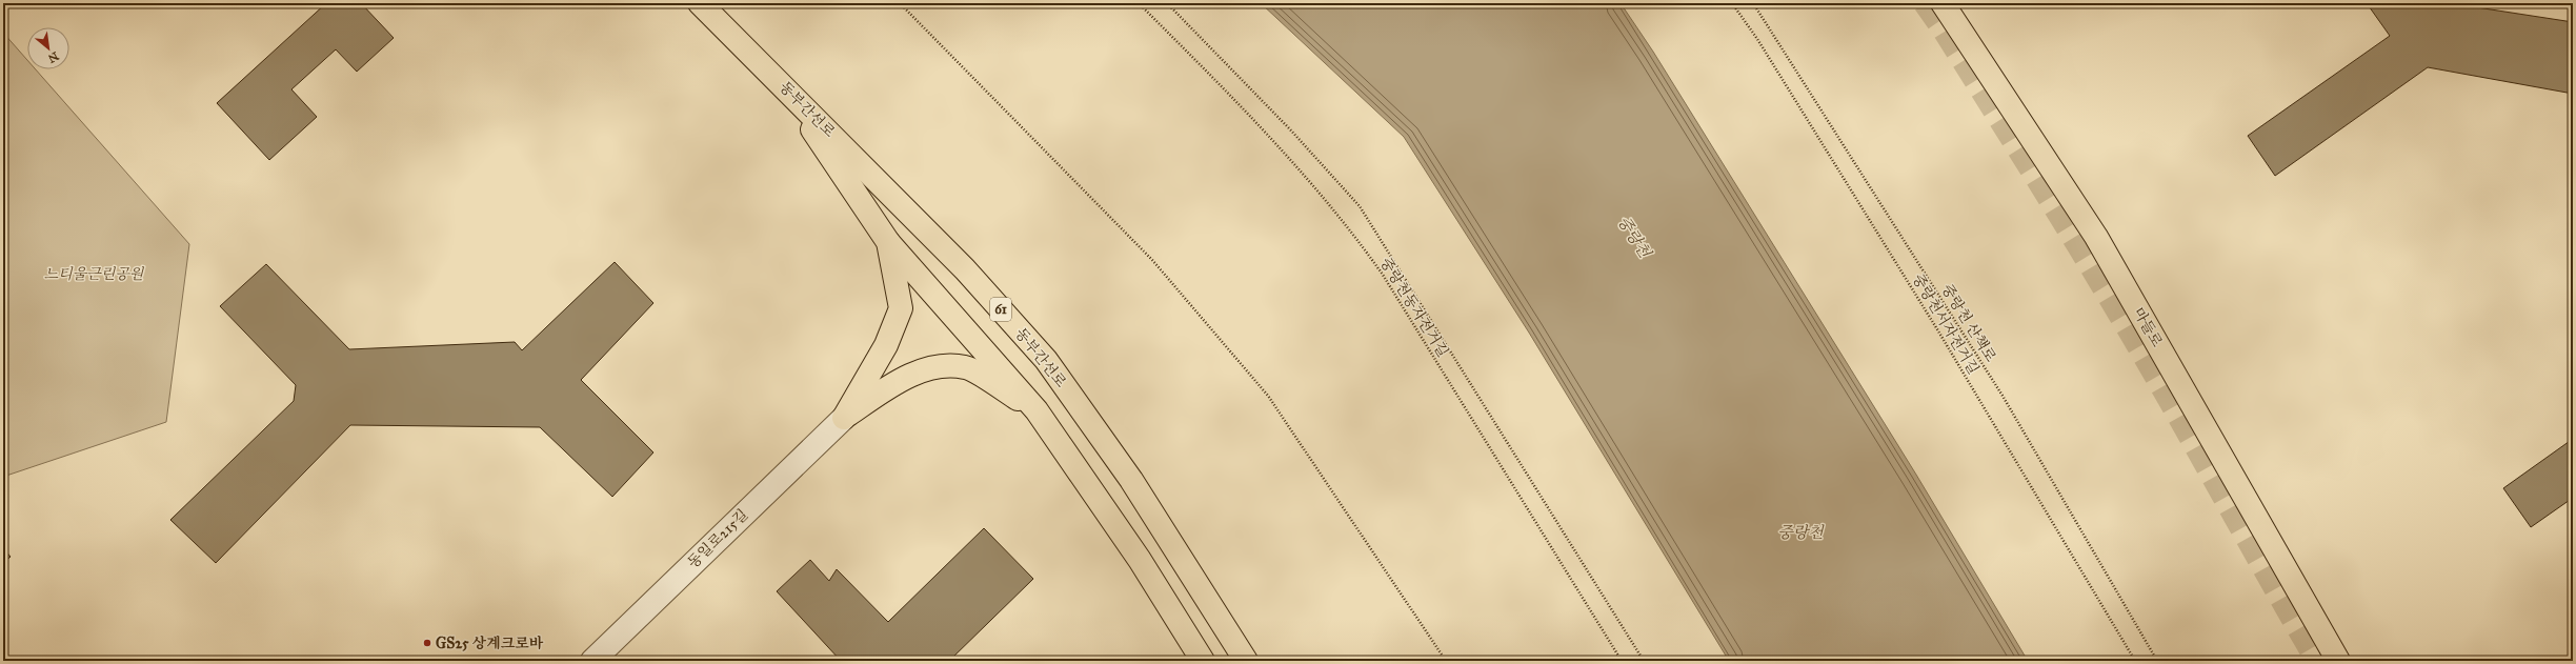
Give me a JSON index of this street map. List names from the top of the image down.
{
  "streets": {
    "main road": ["동부간선로", "61", "마들로"],
    "street": ["동일로215길"],
    "path": ["중랑천동자전거길", "중랑천 산책로", "중랑천서자전거길"]
  },
  "water": ["중랑천"],
  "parks": ["느티울근린공원"],
  "places": ["GS25 상계크로바"],
  "north": "bottom right"
}
